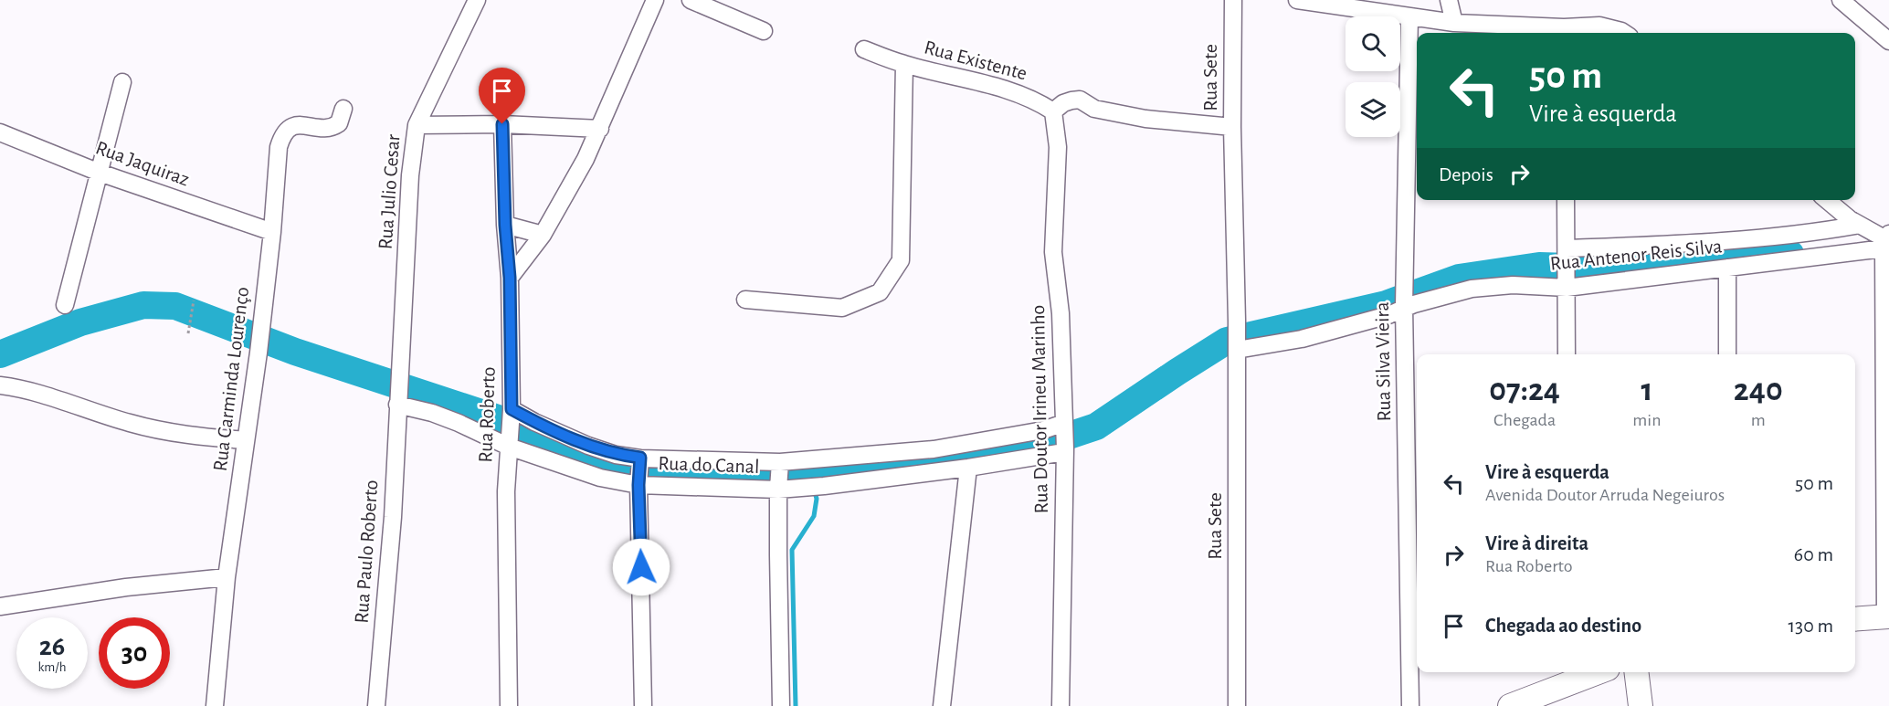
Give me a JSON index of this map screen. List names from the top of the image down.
{
  "streets": {
    "street": [
      "Rua Existente",
      "Rua Sete",
      "Rua Jaquiraz",
      "Rua Julio Cesar",
      "Rua Antenor Reis Silva",
      "Rua Silva Vieira",
      "Rua Carminda Lourenço",
      "Rua Doutor Irineu Marinho",
      "Rua Roberto",
      "Rua do Canal",
      "Rua Paulo Roberto"
    ]
  },
  "crossings": [
    ["Rua Existente", "Rua Doutor Irineu Marinho"],
    ["Rua Sete", "Rua Antenor Reis Silva"],
    ["Rua Jaquiraz", "Rua Carminda Lourenço"],
    ["Rua Julio Cesar", "Rua do Canal"],
    ["Rua Julio Cesar", "Rua Paulo Roberto"],
    ["Rua Antenor Reis Silva", "Rua Silva Vieira"],
    ["Rua Doutor Irineu Marinho", "Rua do Canal"],
    ["Rua Roberto", "Rua do Canal"],
    ["Rua do Canal", "Rua Paulo Roberto"]
  ],
  "page": {
    "turn": ["50 m", "Vire à esquerda"],
    "then": "Depois",
    "eta": [
      "07:24",
      "Chegada",
      "1",
      "min",
      "240",
      "m"
    ],
    "list": [
      {
        "name": "Vire à esquerda",
        "note": "Avenida Doutor Arruda Negeiuros",
        "value": "50 m"
      },
      {
        "name": "Vire à direita",
        "note": "Rua Roberto",
        "value": "60 m"
      },
      {
        "name": "Chegada ao destino",
        "value": "130 m"
      }
    ],
    "speed": "26 km/h",
    "limit": "30"
  }
}
